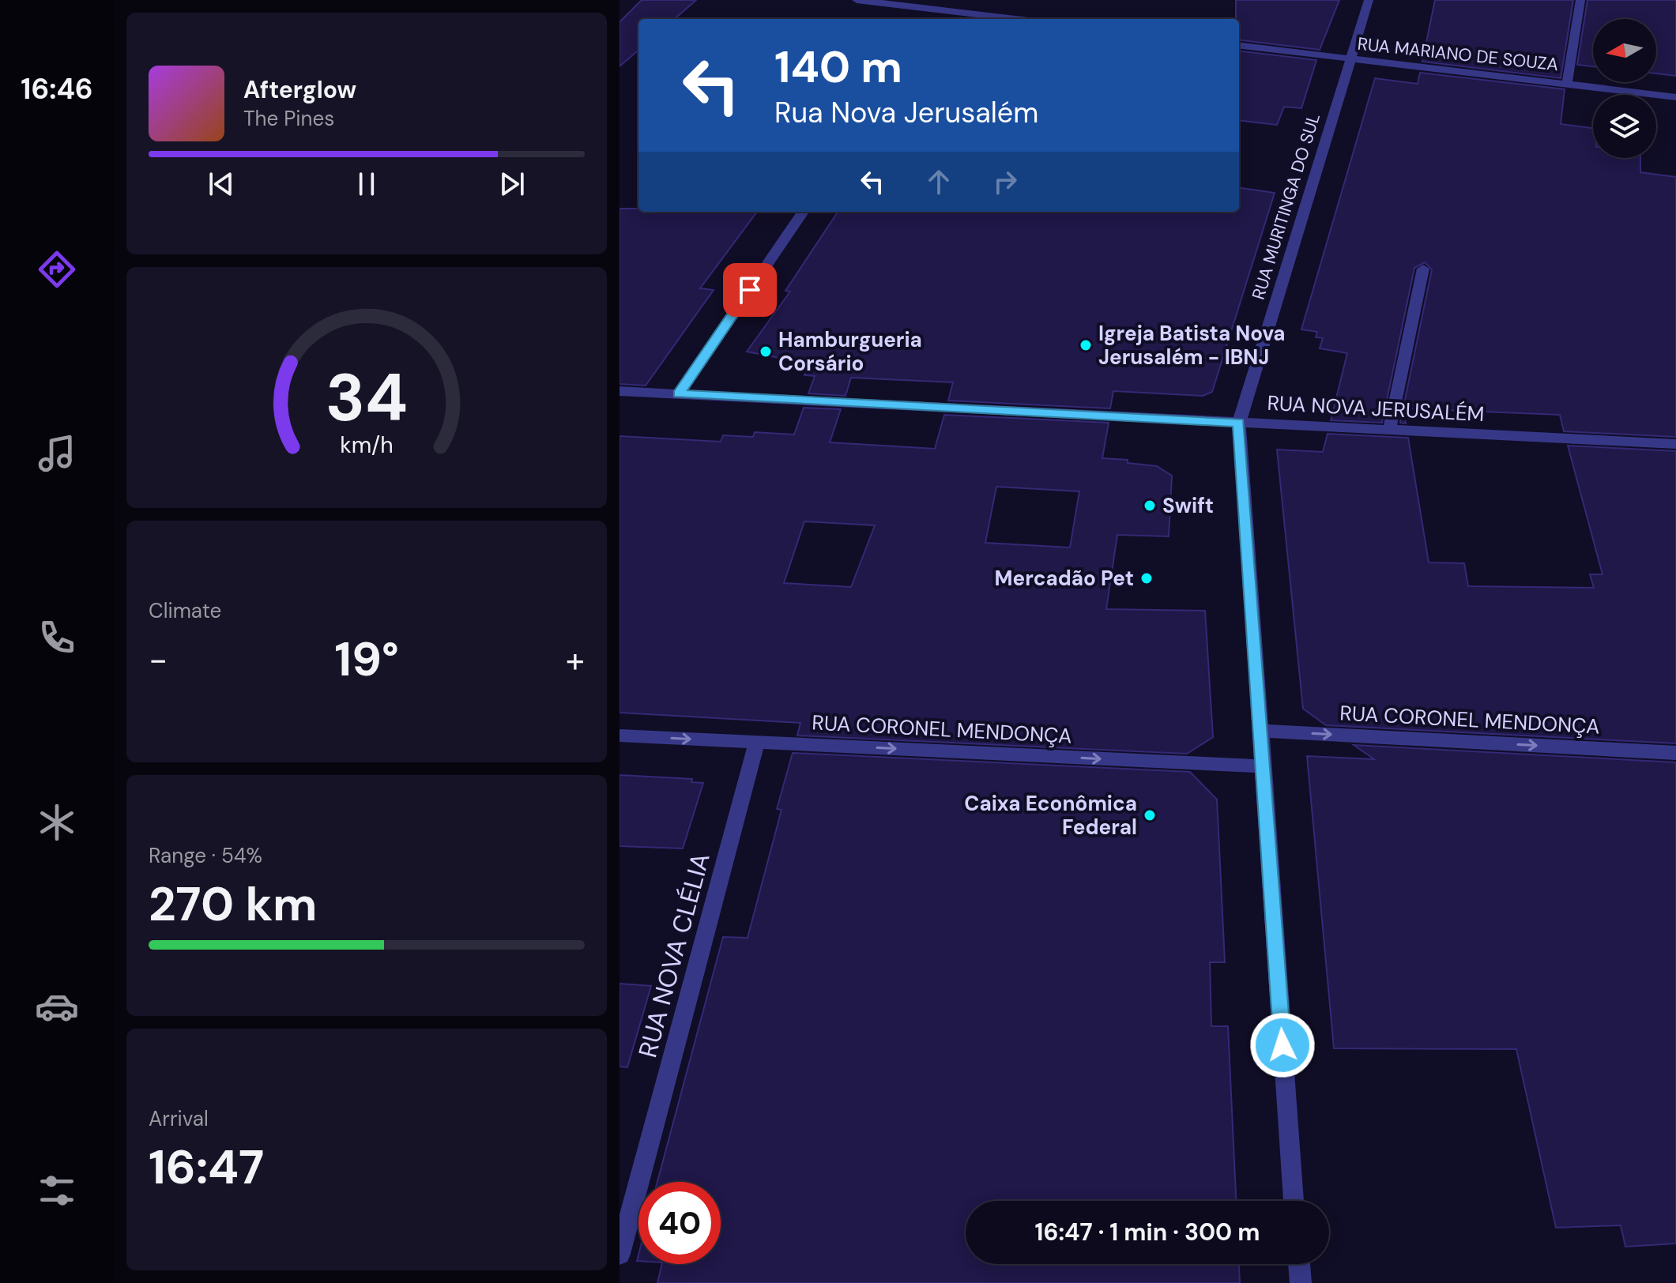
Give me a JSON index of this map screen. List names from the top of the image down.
{
  "streets": {
    "street": [
      "RUA MARIANO DE SOUZA",
      "RUA MURITINGA DO SUL",
      "RUA NOVA JERUSALÉM",
      "RUA CORONEL MENDONÇA",
      "RUA NOVA CLÉLIA"
    ]
  },
  "crossings": [
    ["RUA MARIANO DE SOUZA", "RUA MURITINGA DO SUL"],
    ["RUA MURITINGA DO SUL", "RUA NOVA JERUSALÉM"],
    ["RUA CORONEL MENDONÇA", "RUA NOVA CLÉLIA"]
  ],
  "one_way": ["RUA CORONEL MENDONÇA"],
  "places": [
    "Igreja Batista Nova Jerusalém - IBNJ",
    "Hamburgueria Corsário",
    "Swift",
    "Mercadão Pet",
    "Caixa Econômica Federal"
  ],
  "north": "left",
  "page": {
    "tabs": "16:46",
    "turn": ["140 m", "Rua Nova Jerusalém"],
    "song": ["Afterglow", "The Pines"],
    "tile": [
      "Climate",
      ["Range · 54%", "270 km"],
      ["Arrival", "16:47"]
    ],
    "heat": ["−", "19°", "+"],
    "limit": "40",
    "trip": "16:47 · 1 min · 300 m",
    "gauge": ["34", "km/h"]
  }
}
